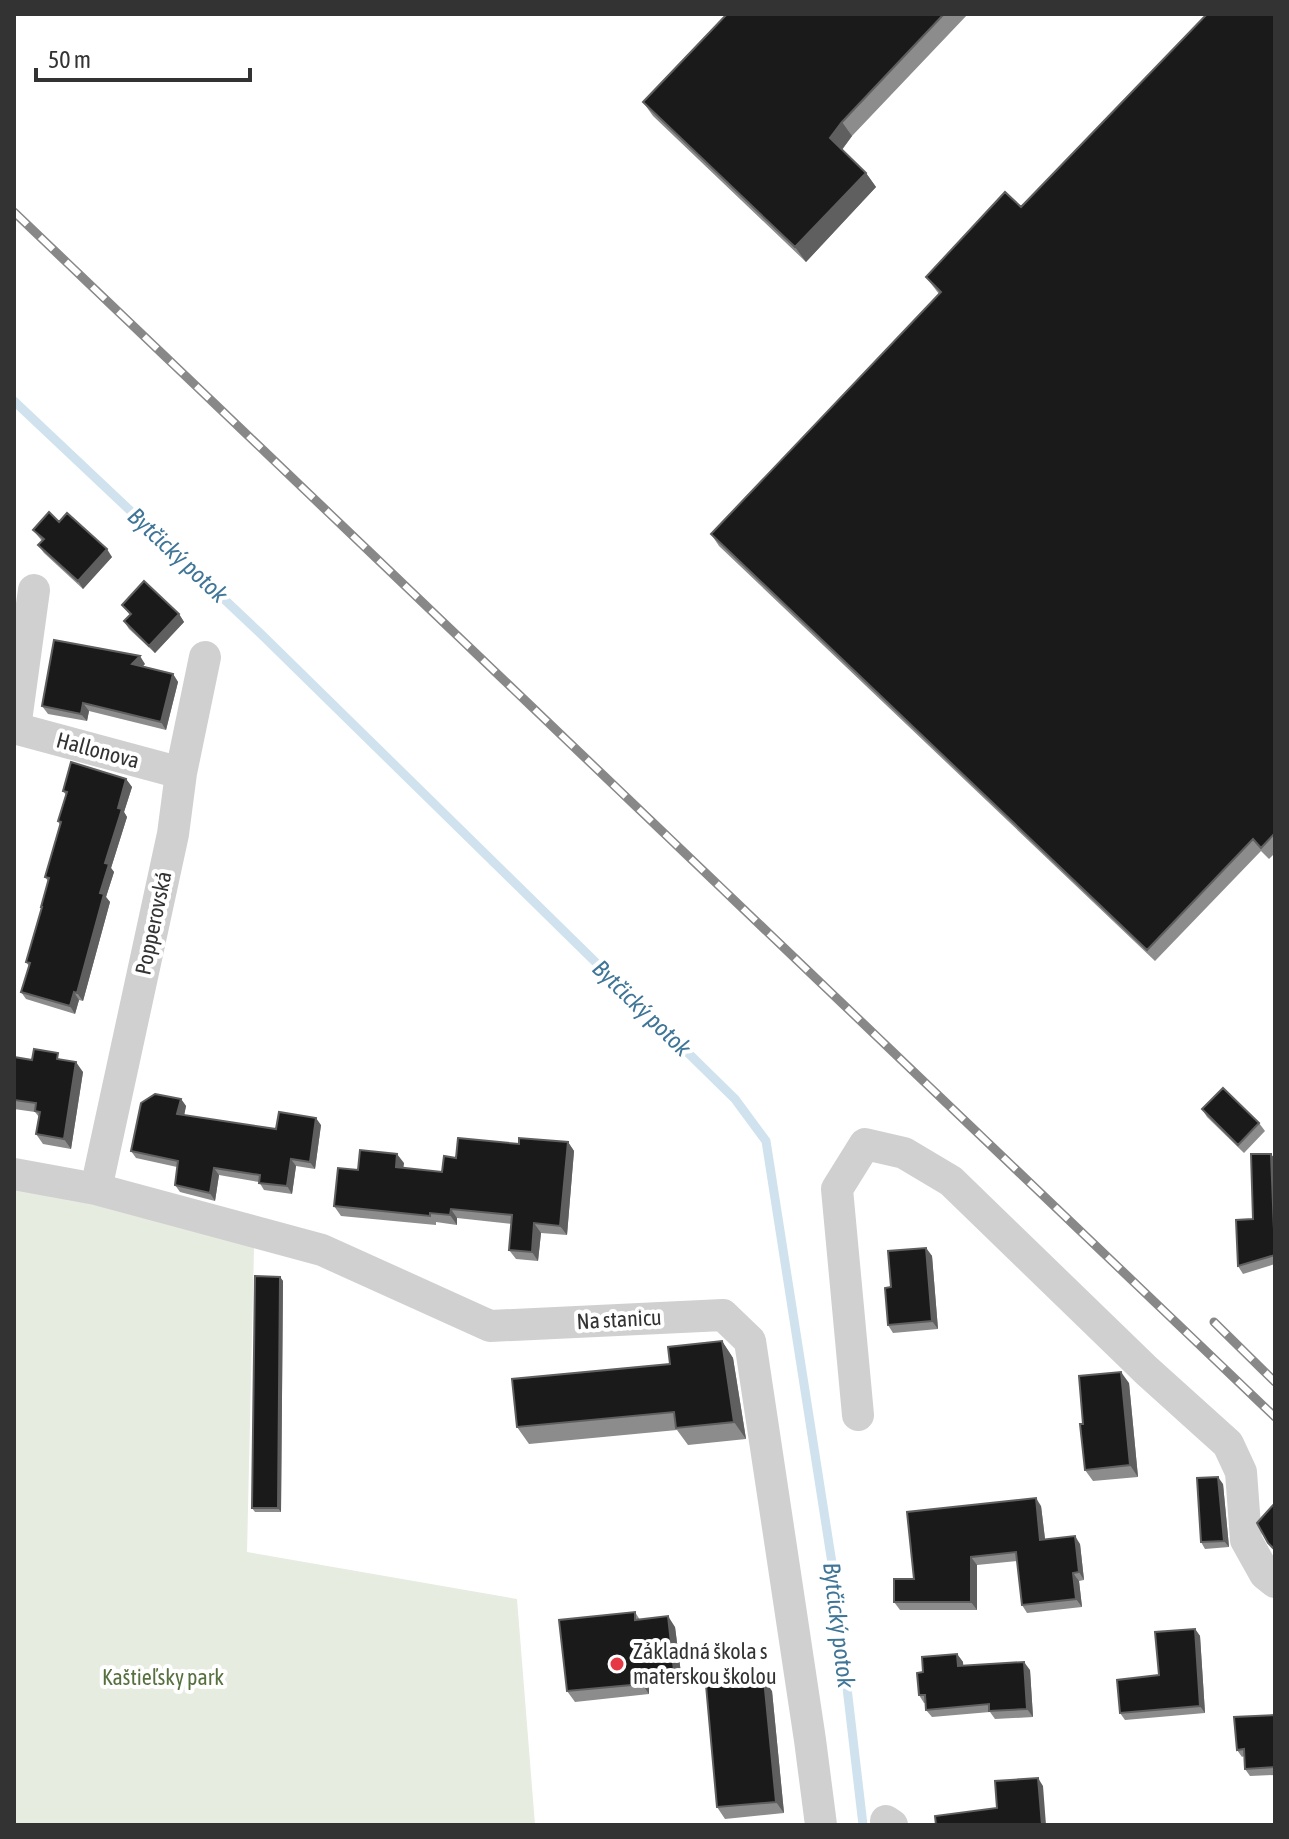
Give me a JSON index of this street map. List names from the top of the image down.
{
  "streets": {
    "street": ["Hallonova", "Popperovská", "Na stanicu"]
  },
  "crossings": [
    ["Hallonova", "Popperovská"],
    ["Popperovská", "Na stanicu"]
  ],
  "water": ["Bytčický potok"],
  "parks": ["Kaštieľsky park"],
  "places": ["Základná škola s materskou školou"],
  "scale_bar": "50 m"
}
